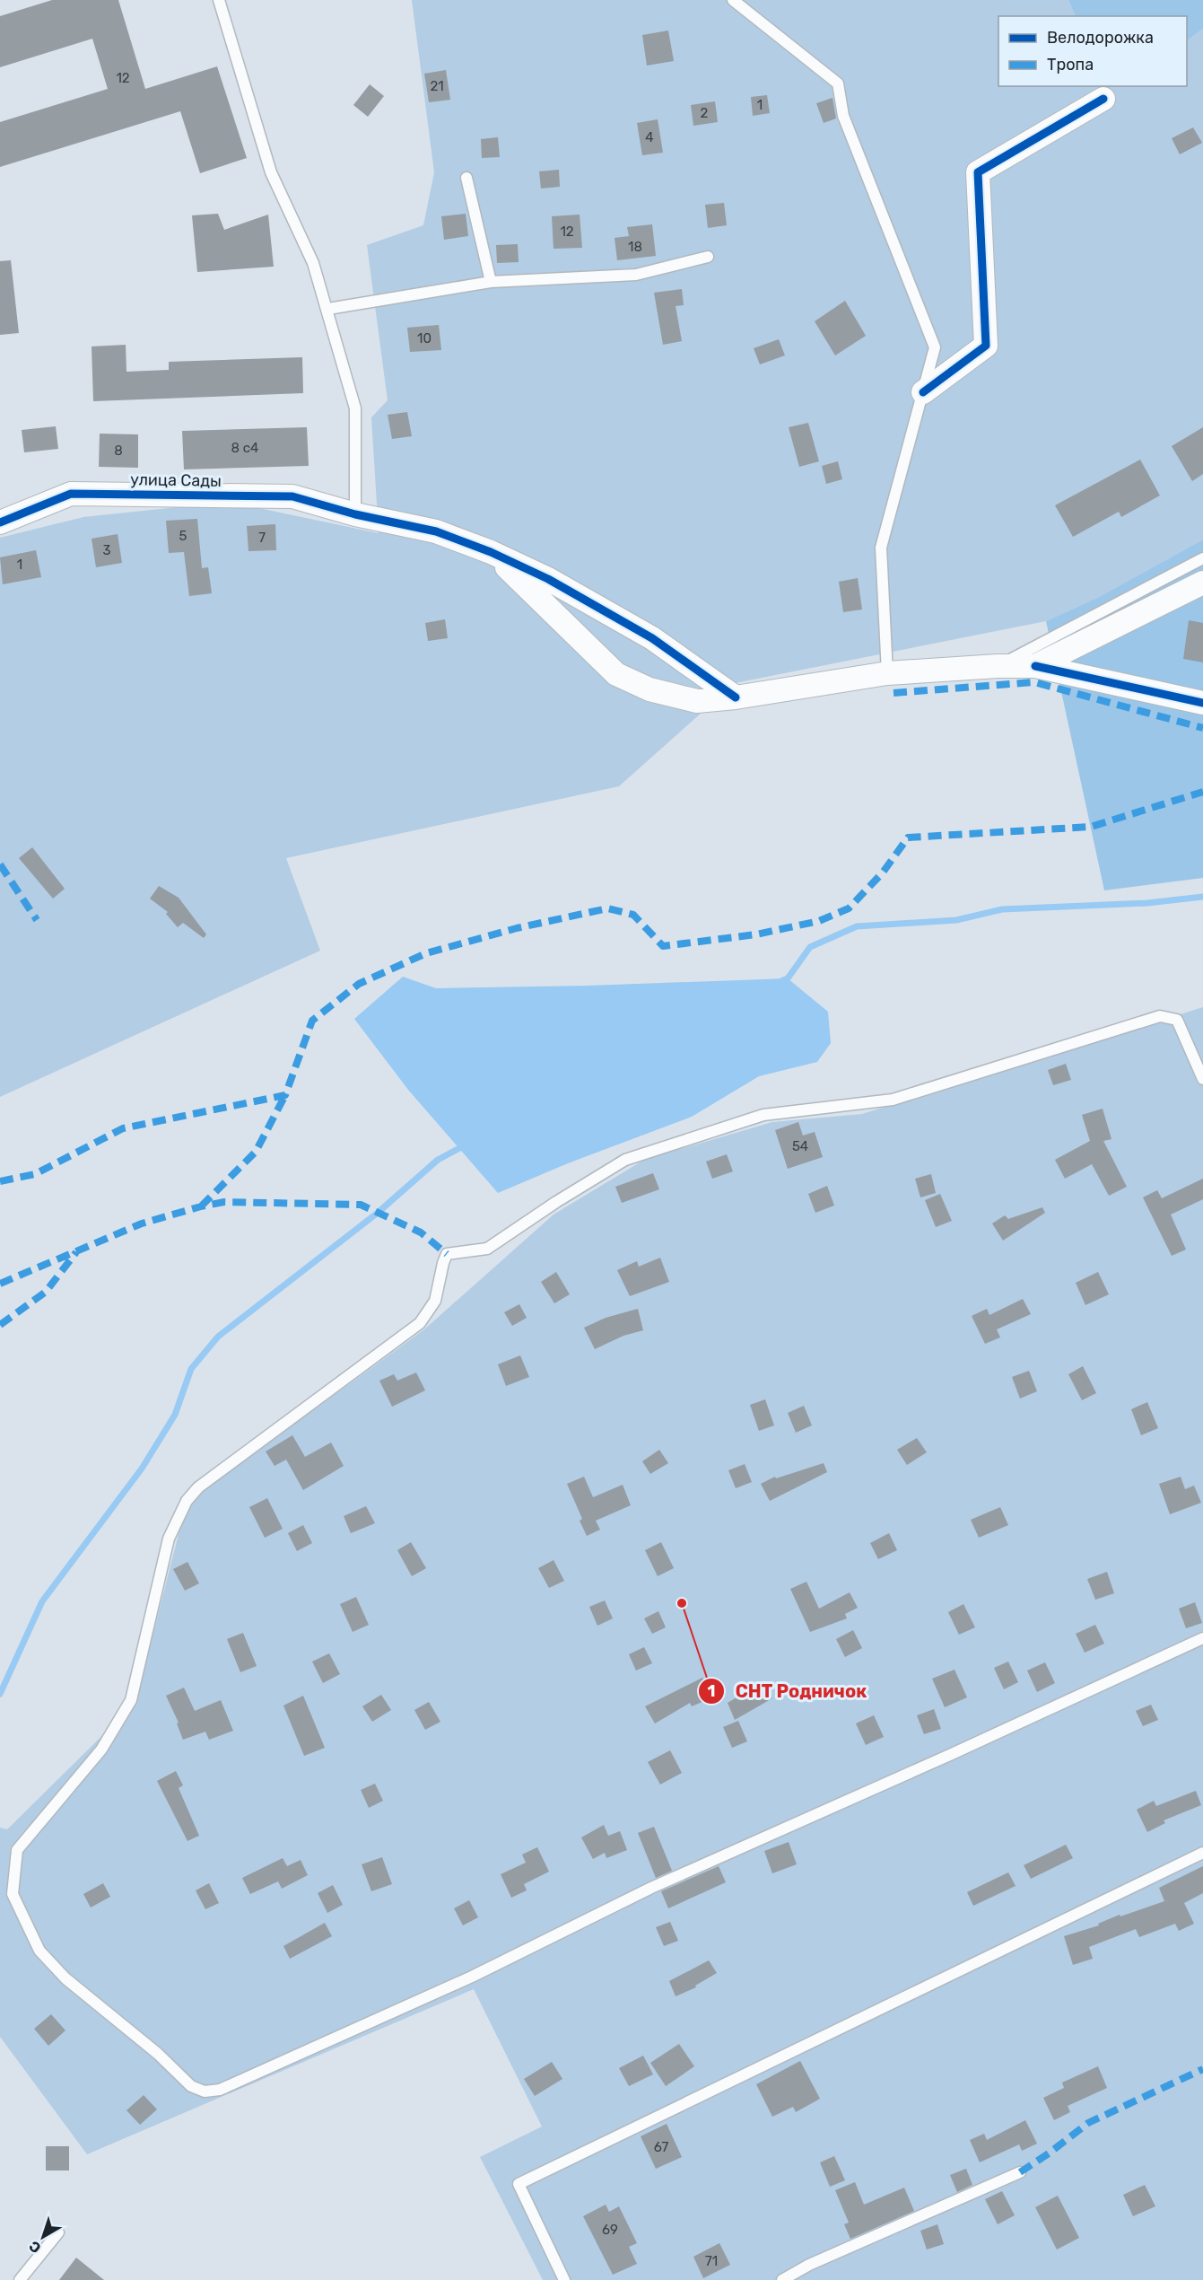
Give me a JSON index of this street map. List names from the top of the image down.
{
  "streets": {
    "street": ["улица Сады"]
  },
  "places": ["СНТ Родничок"],
  "house_numbers": [
    "12",
    "21",
    "1",
    "2",
    "4",
    "12",
    "18",
    "10",
    "8 с4",
    "8",
    "5",
    "7",
    "3",
    "1",
    "54",
    "67",
    "69",
    "71"
  ],
  "legend": ["Велодорожка", "Тропа"],
  "north": "bottom left"
}
